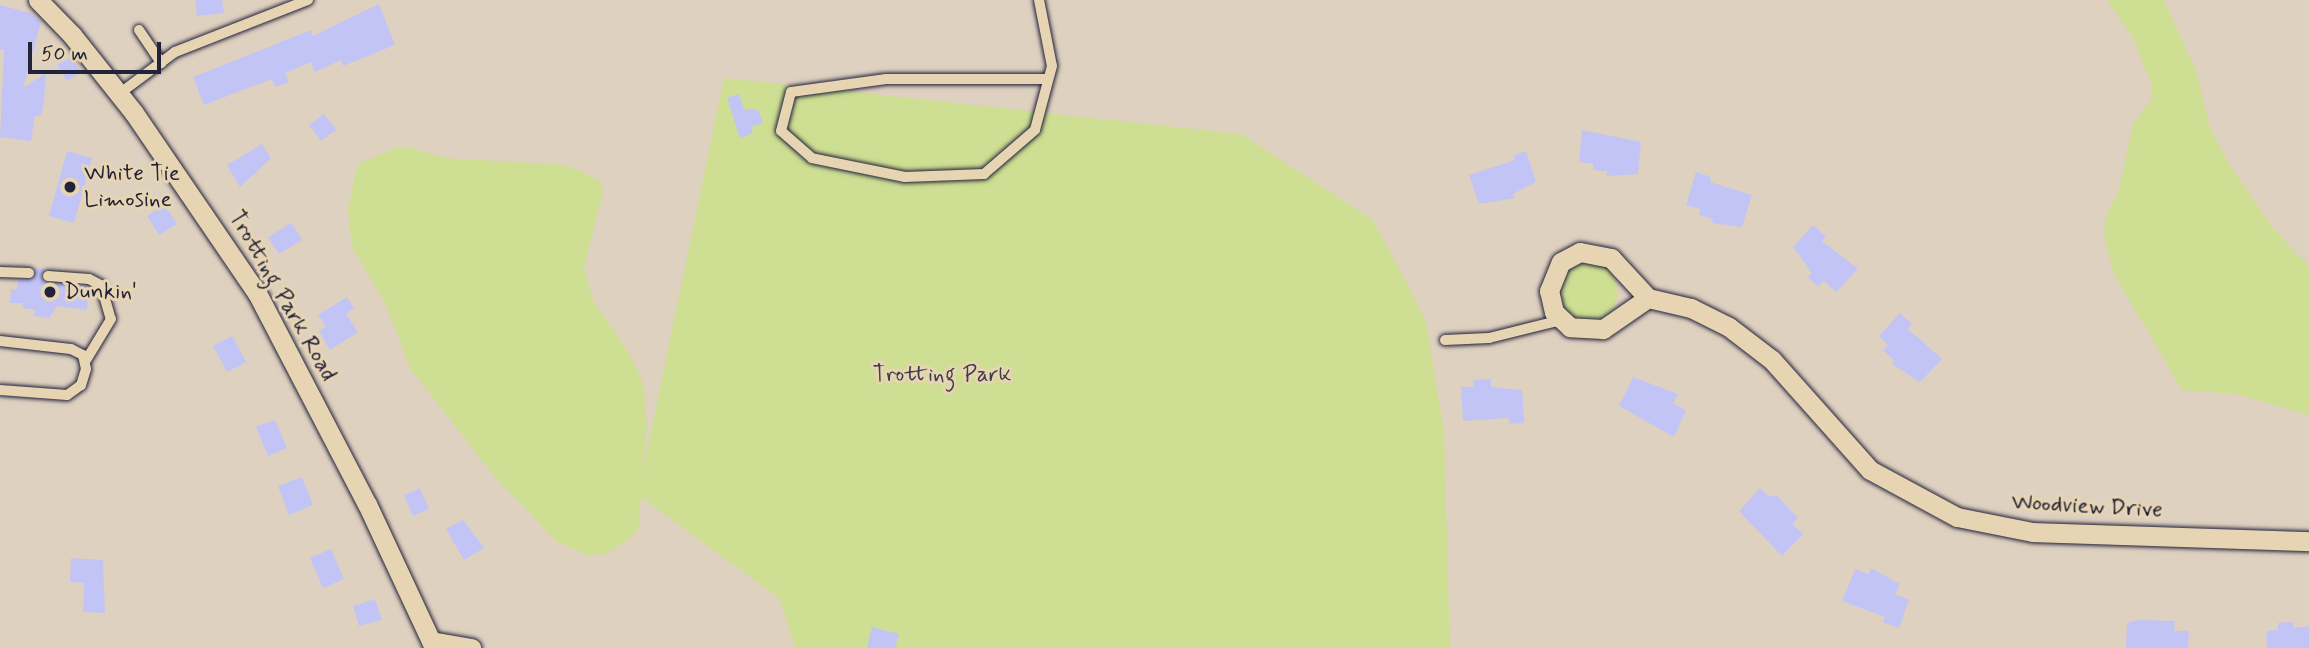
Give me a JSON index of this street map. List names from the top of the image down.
{
  "streets": {
    "street": ["Trotting Park Road", "Woodview Drive"]
  },
  "parks": ["Trotting Park"],
  "places": ["White Tie Limosine", "Dunkin'"],
  "scale_bar": "50 m"
}
